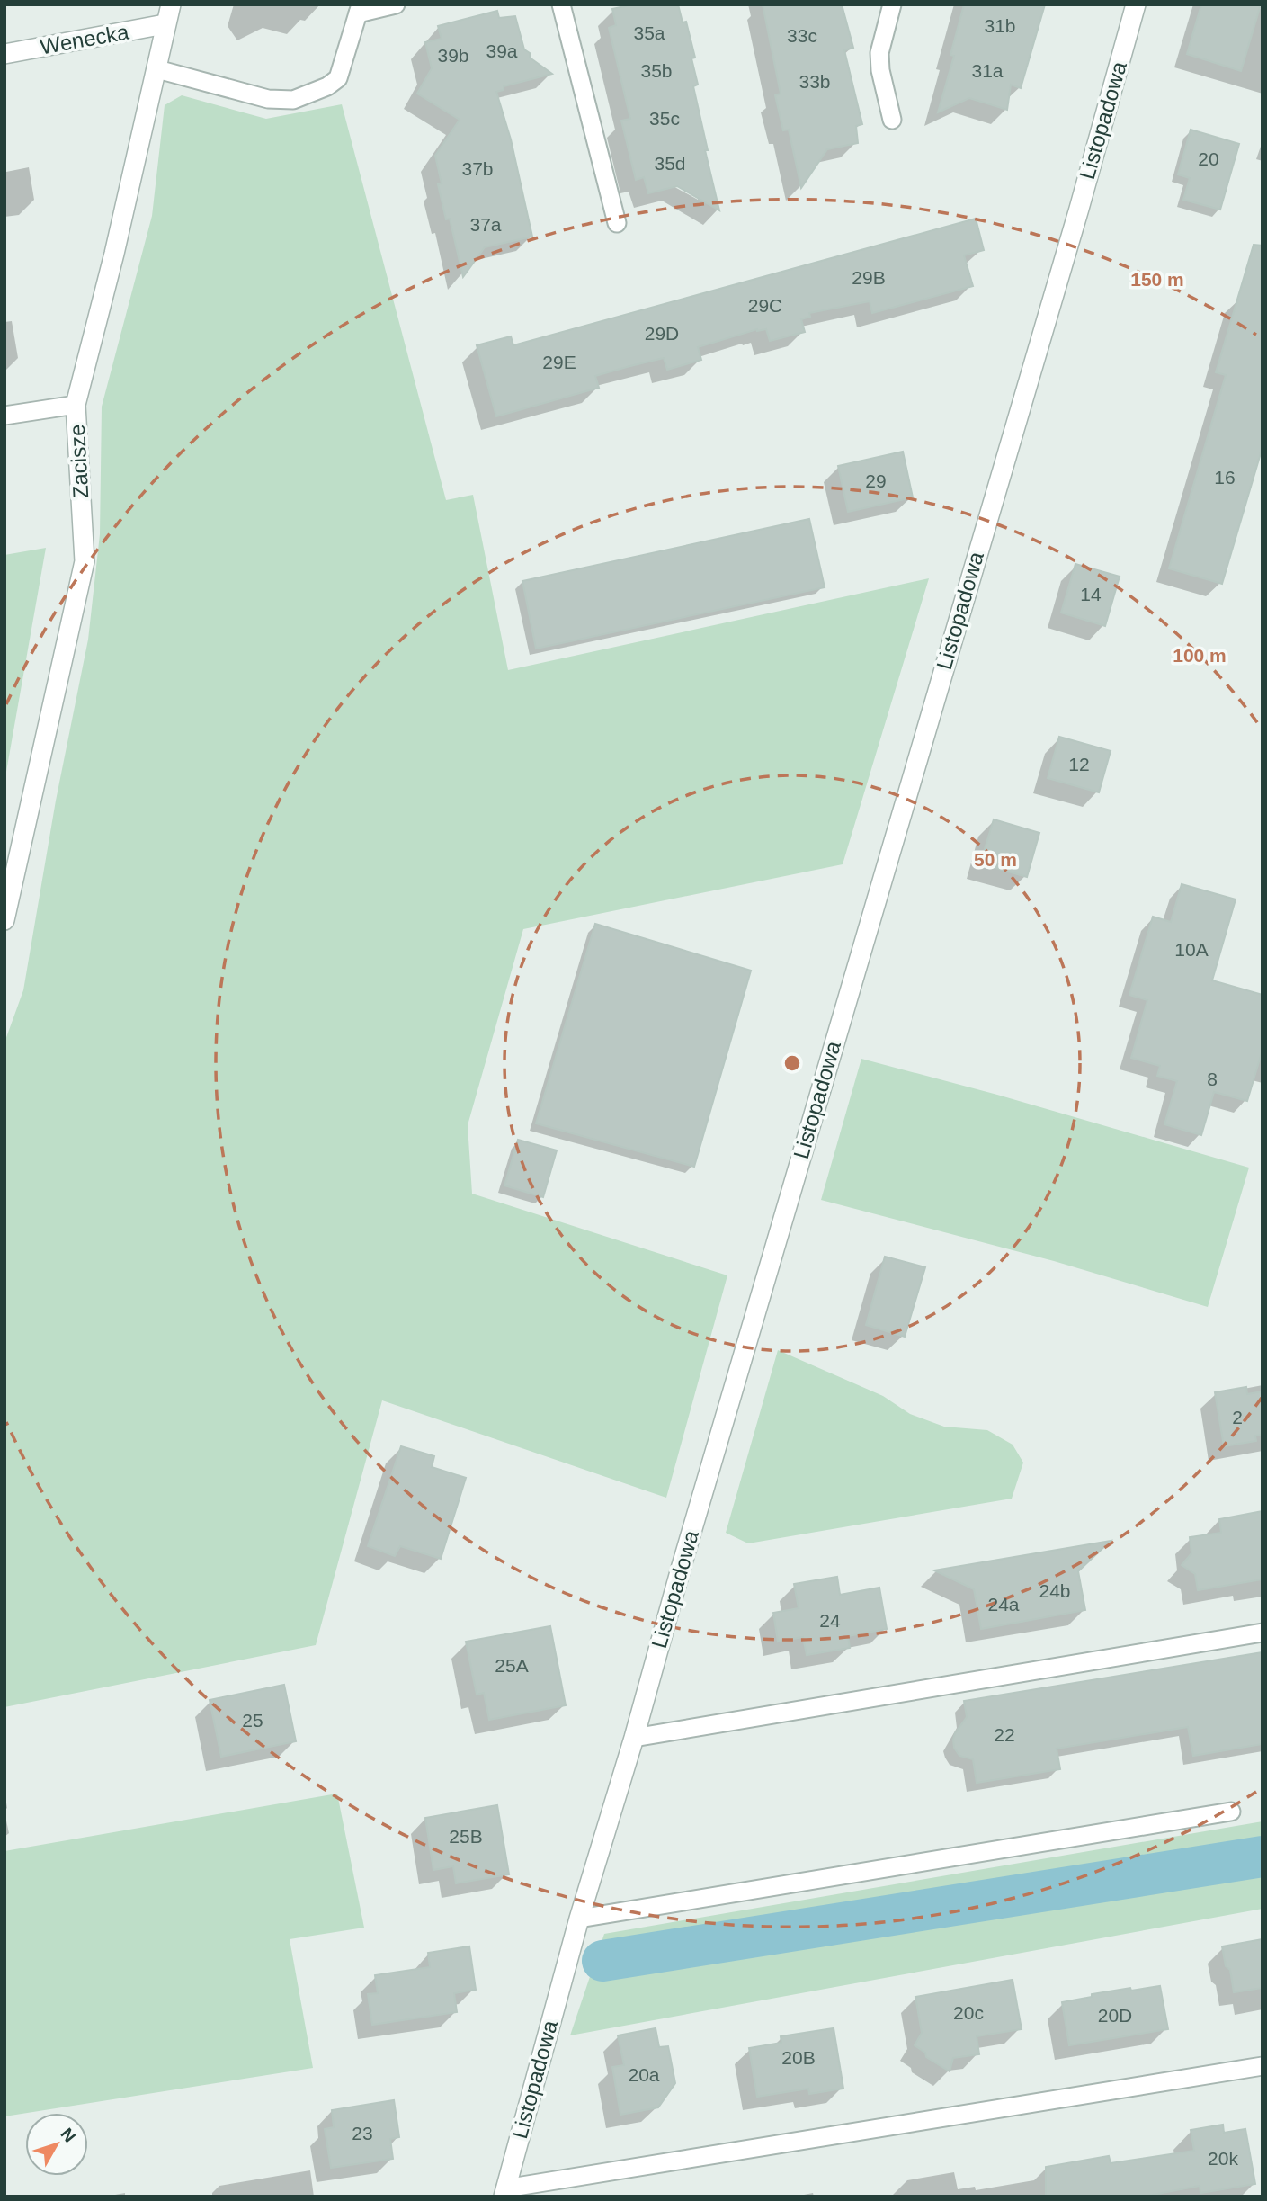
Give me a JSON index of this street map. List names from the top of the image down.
{
  "streets": {
    "street": ["Wenecka", "Listopadowa", "Zacisze"]
  },
  "crossings": [
    ["Wenecka", "Zacisze"]
  ],
  "house_numbers": [
    "31b",
    "35a",
    "33c",
    "39a",
    "39b",
    "35b",
    "31a",
    "33b",
    "35c",
    "20",
    "35d",
    "37b",
    "37a",
    "29B",
    "29C",
    "29D",
    "29E",
    "16",
    "29",
    "14",
    "12",
    "10A",
    "8",
    "2",
    "24b",
    "24a",
    "24",
    "25A",
    "25",
    "22",
    "25B",
    "20c",
    "20D",
    "20B",
    "20a",
    "23",
    "20k"
  ],
  "north": "top right",
  "rings": ["150 m", "100 m", "50 m"]
}
